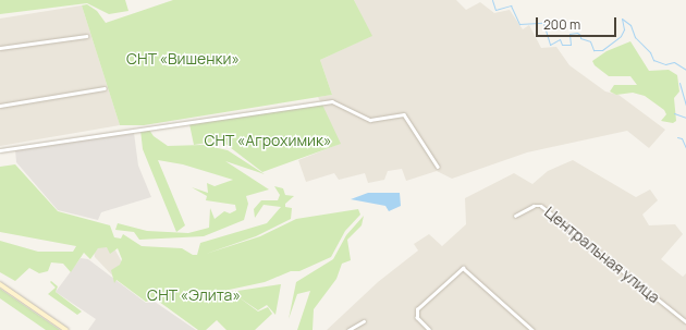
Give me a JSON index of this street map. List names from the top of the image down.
{
  "streets": {
    "street": ["Центральная улица"]
  },
  "parks": ["СНТ «Вишенки»", "СНТ «Агрохимик»", "СНТ «Элита»"],
  "scale_bar": "200 m"
}
